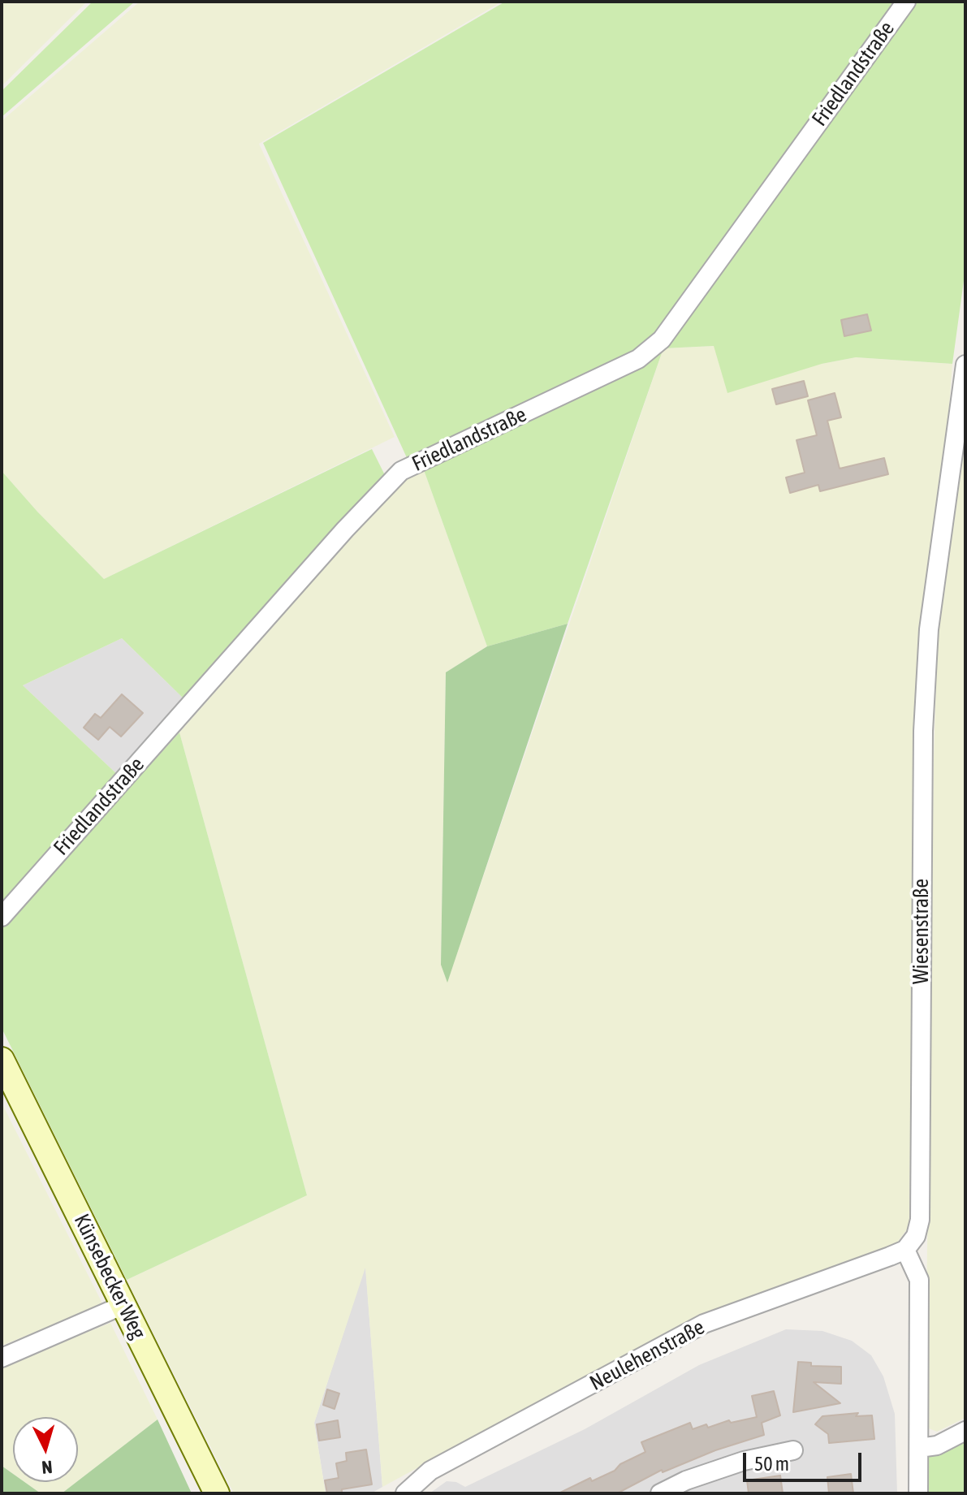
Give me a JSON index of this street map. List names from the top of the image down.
{
  "streets": {
    "street": [
      "Friedlandstraße",
      "Wiesenstraße",
      "Künsebecker Weg",
      "Neulehenstraße"
    ]
  },
  "crossings": [
    ["Wiesenstraße", "Neulehenstraße"]
  ],
  "scale_bar": "50 m",
  "north": "bottom"
}
